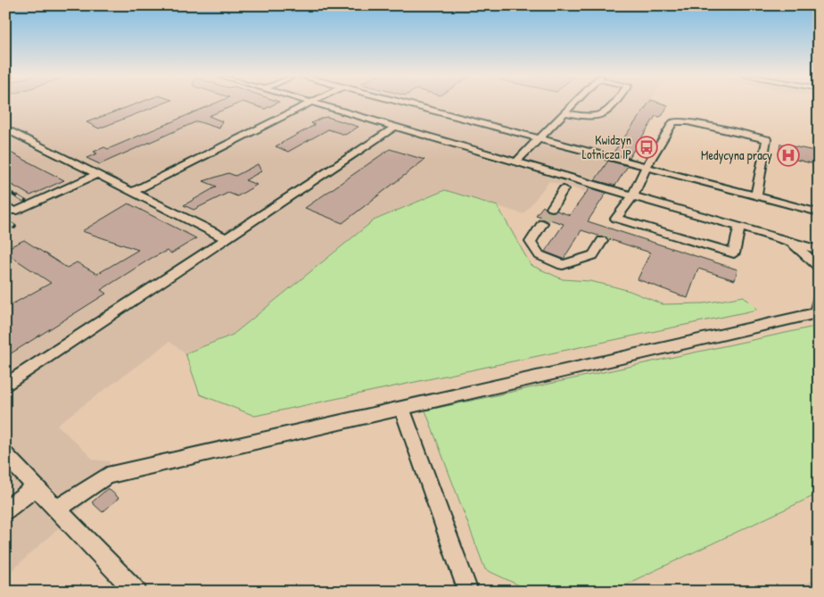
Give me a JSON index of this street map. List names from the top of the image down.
{
  "places": {
    "bus stop": ["Kwidzyn Lotnicza IP"],
    "hospital": ["Medycyna pracy"]
  }
}
